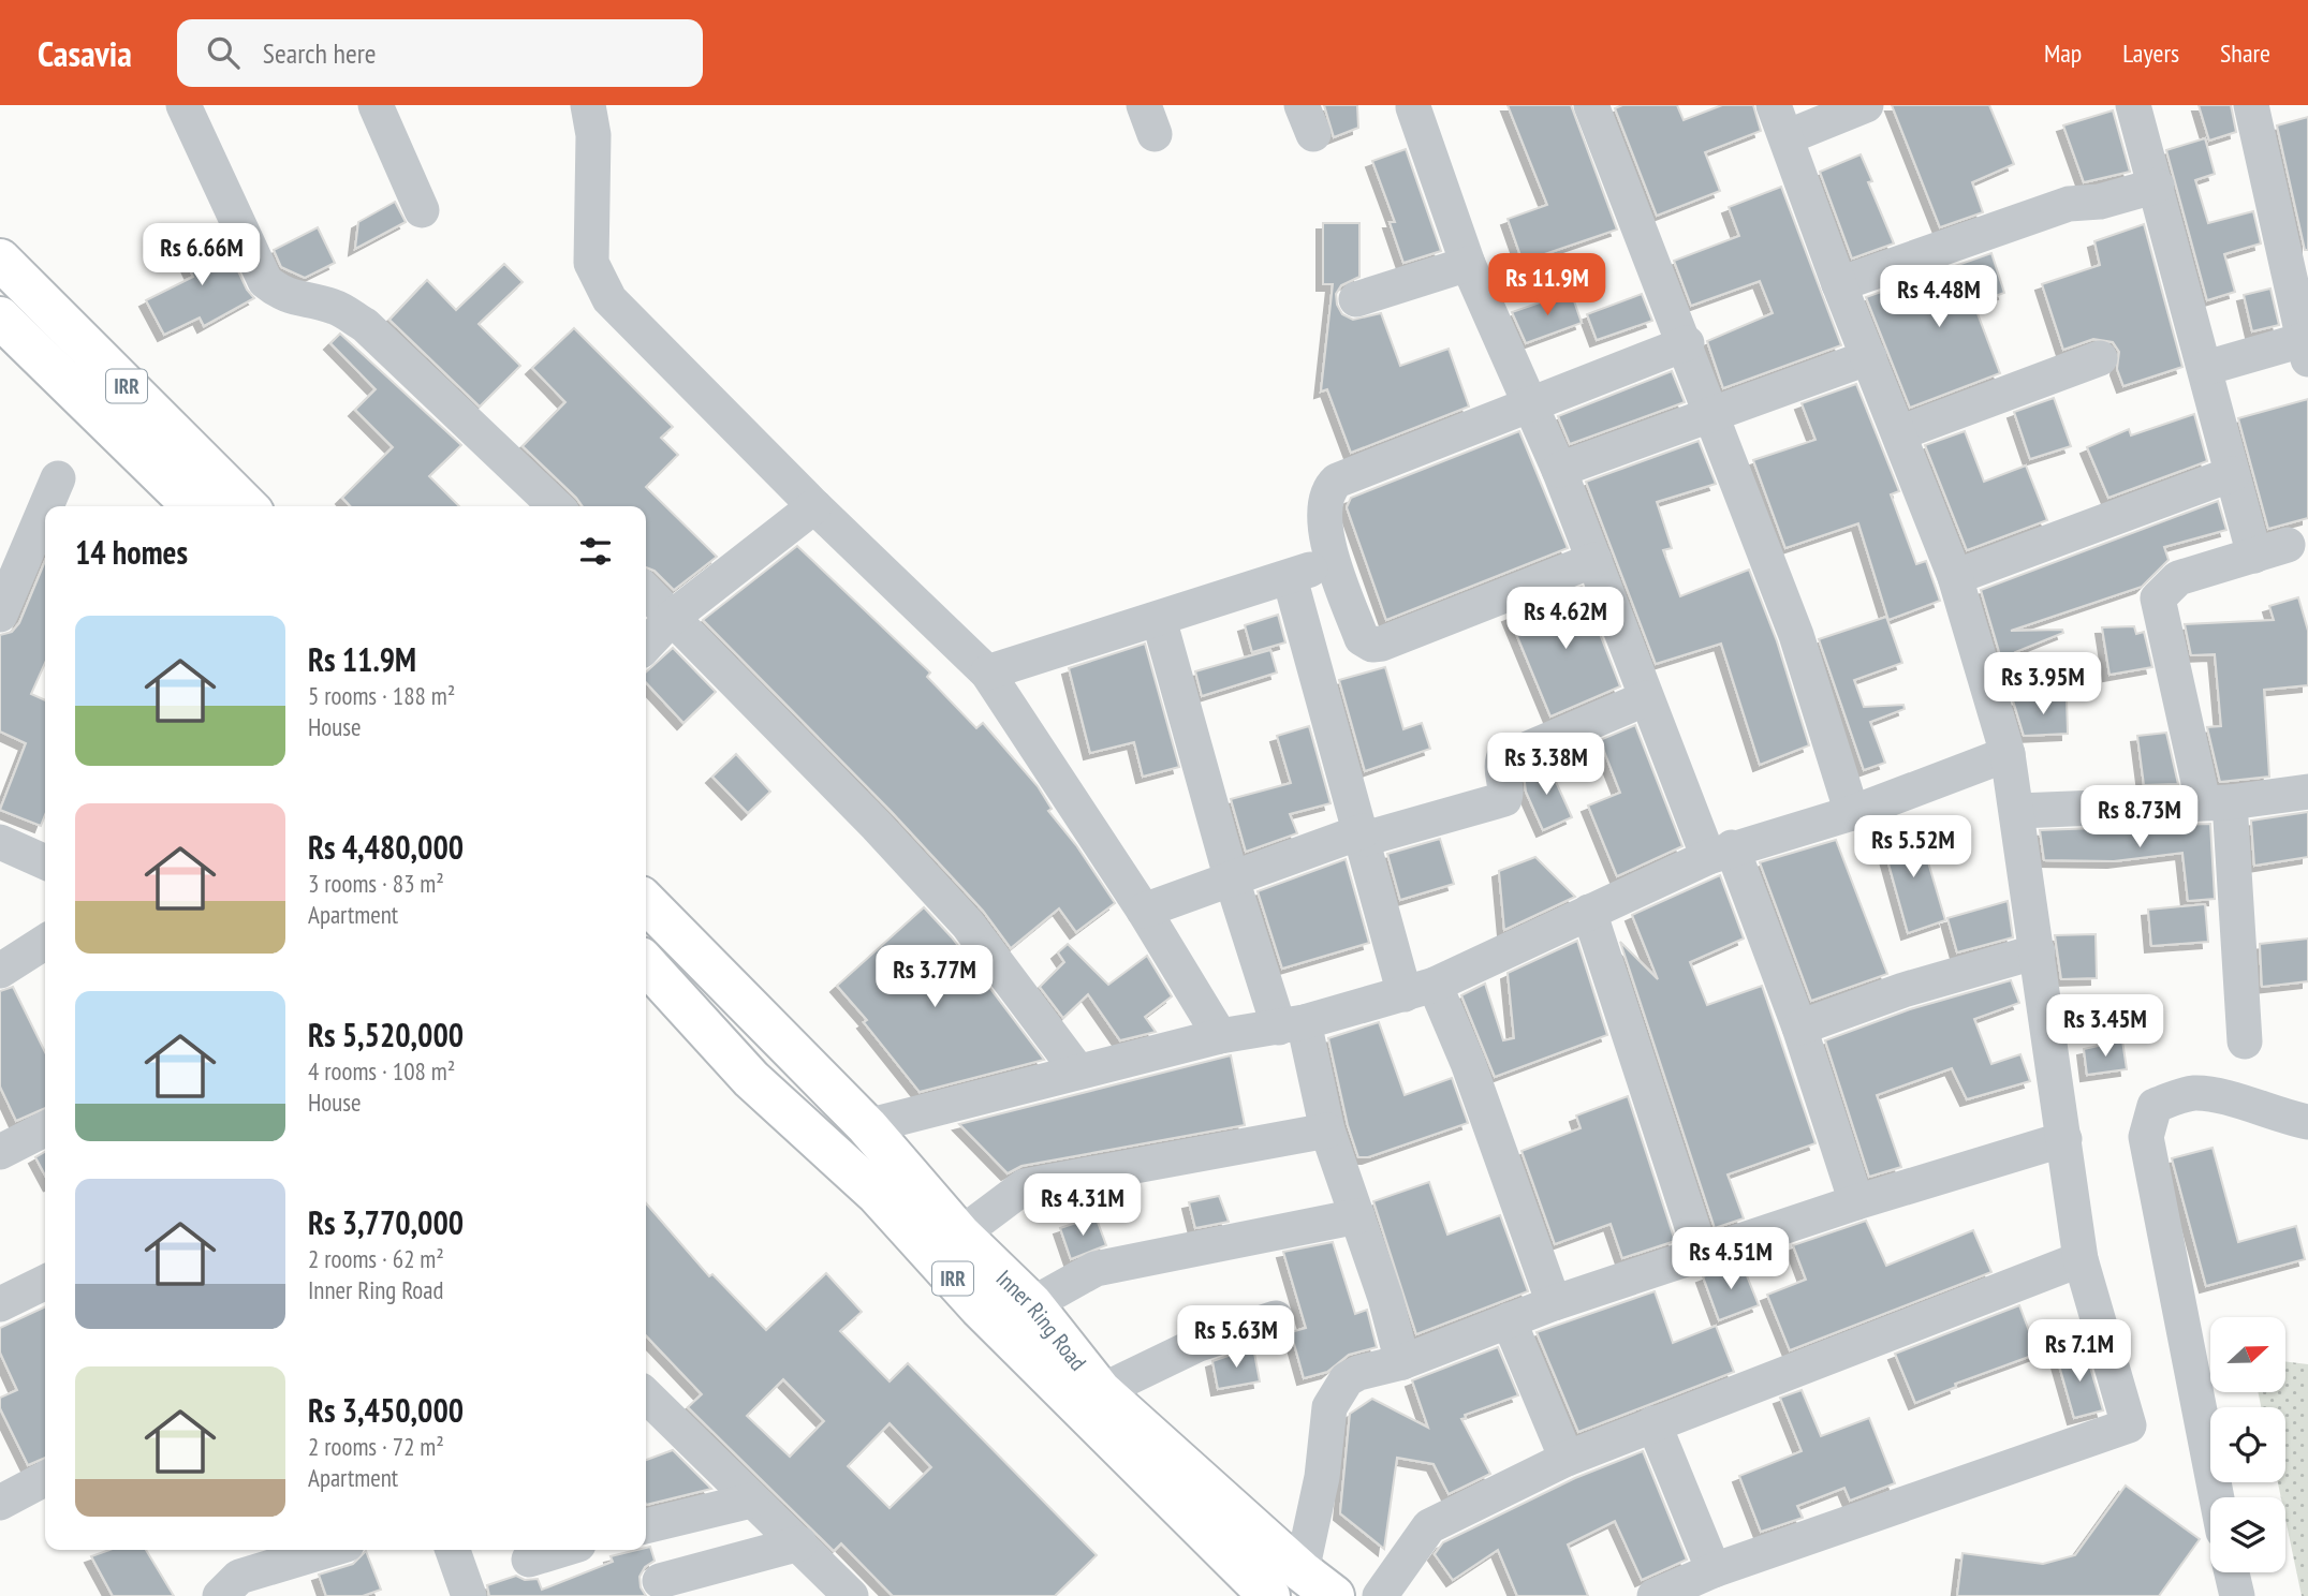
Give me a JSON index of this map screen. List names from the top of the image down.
{
  "streets": {
    "highway": ["IRR", "Inner Ring Road"]
  },
  "north": "right",
  "page": {
    "header": "Casavia",
    "search": "Search here",
    "nav": ["Map", "Layers", "Share"],
    "price": [
      "Rs 6.66M",
      "Rs 11.9M",
      "Rs 4.48M",
      "Rs 4.62M",
      "Rs 3.95M",
      "Rs 3.38M",
      "Rs 8.73M",
      "Rs 5.52M",
      "Rs 3.77M",
      "Rs 3.45M",
      "Rs 4.31M",
      "Rs 4.51M",
      "Rs 5.63M",
      "Rs 7.1M"
    ],
    "heading": "14 homes",
    "list": [
      {
        "name": "Rs 11.9M",
        "note": "5 rooms · 188 m² · House"
      },
      {
        "name": "Rs 4,480,000",
        "note": "3 rooms · 83 m² · Apartment"
      },
      {
        "name": "Rs 5,520,000",
        "note": "4 rooms · 108 m² · House"
      },
      {
        "name": "Rs 3,770,000",
        "note": "2 rooms · 62 m² · Inner Ring Road"
      },
      {
        "name": "Rs 3,450,000",
        "note": "2 rooms · 72 m² · Apartment"
      }
    ]
  }
}
